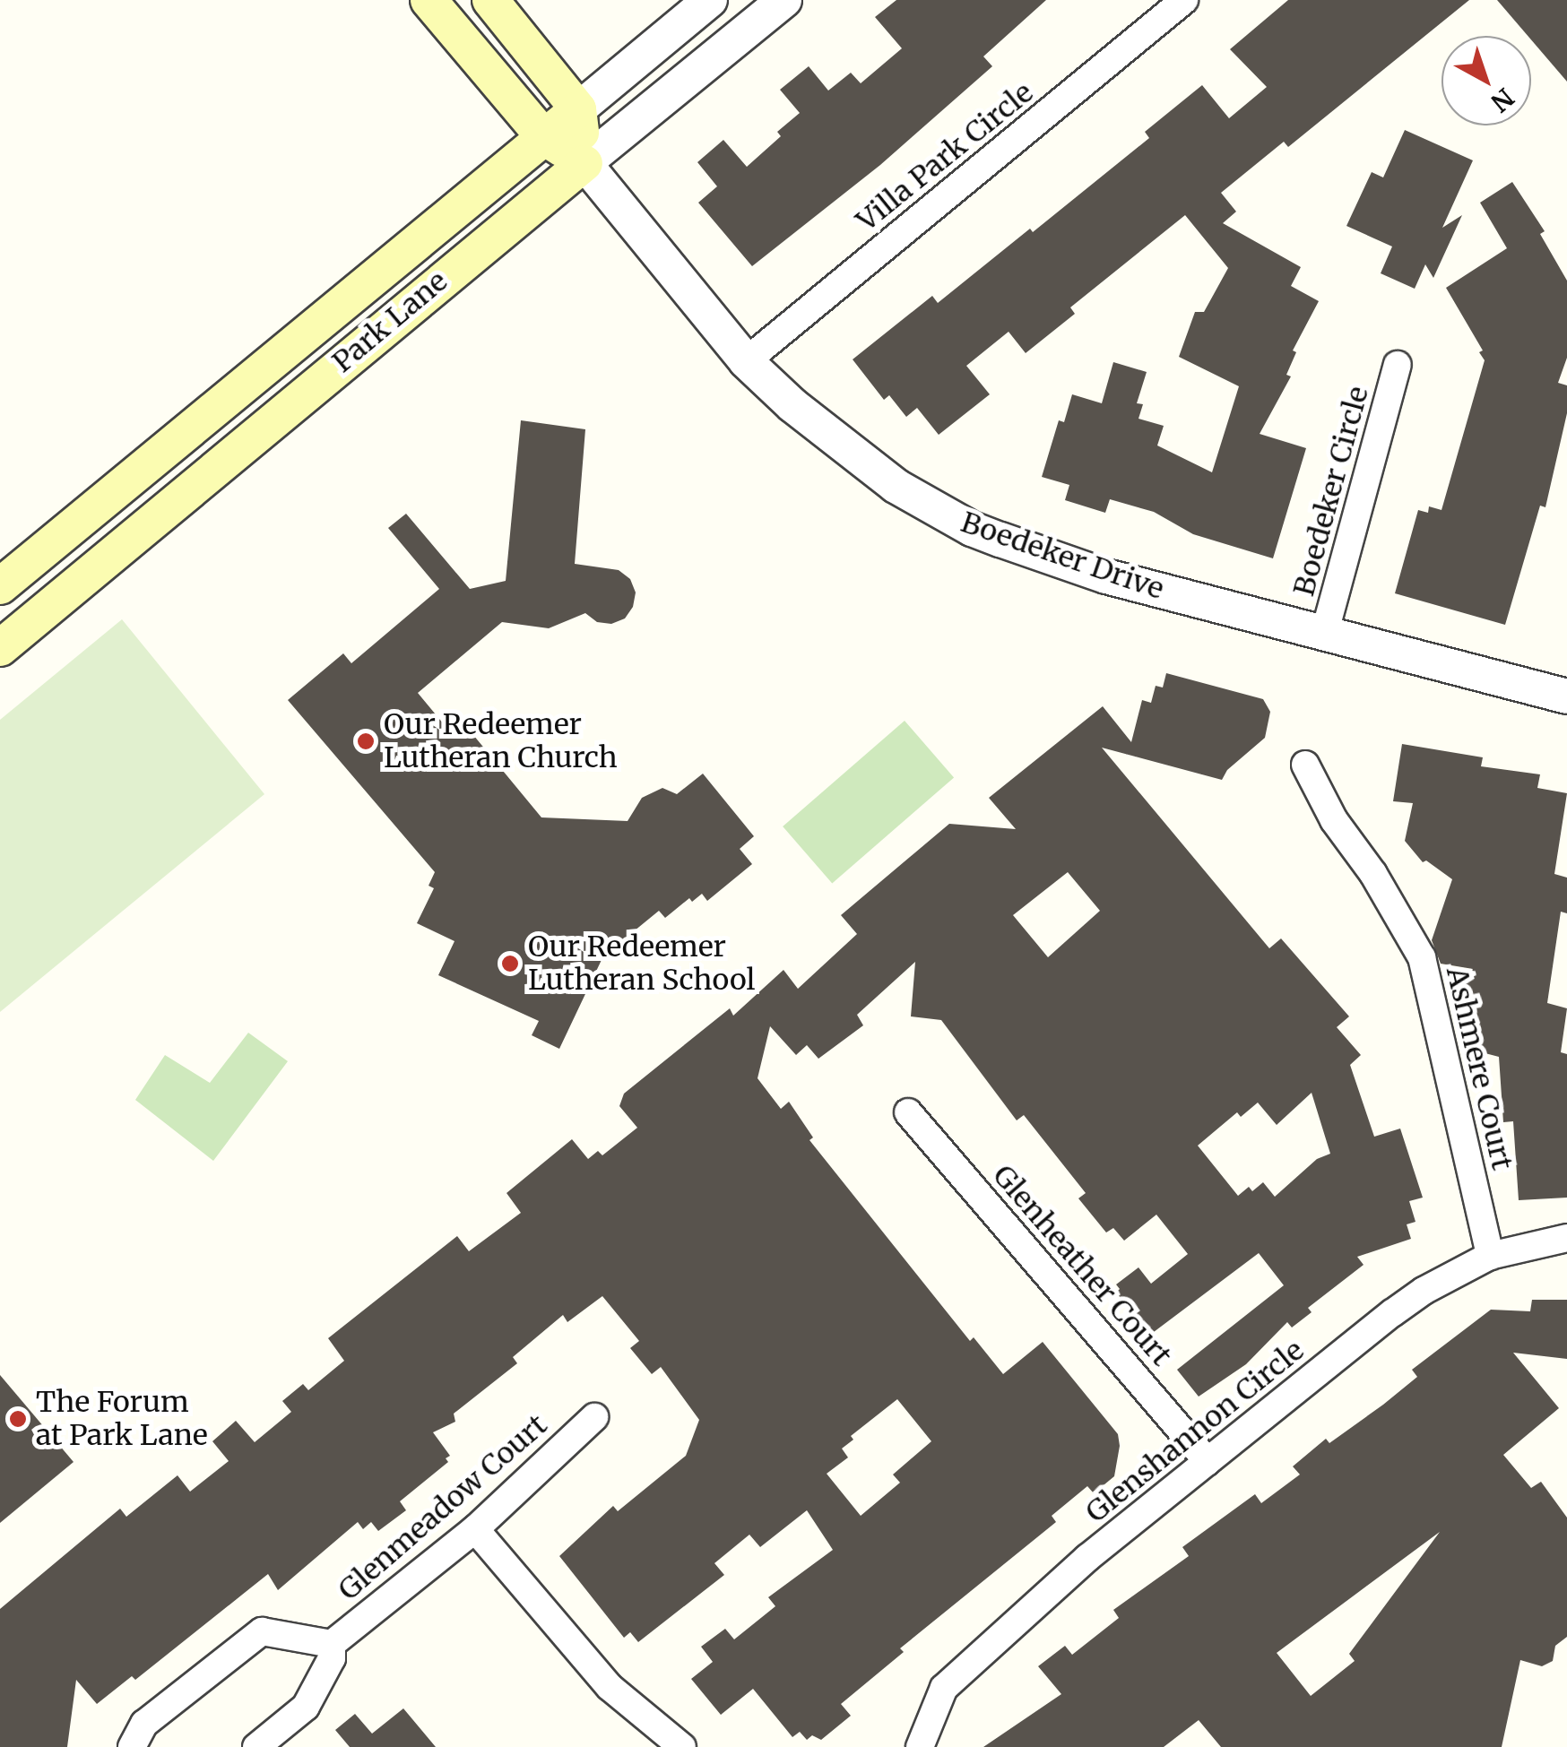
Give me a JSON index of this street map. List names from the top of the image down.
{
  "streets": {
    "main road": ["Park Lane", "Boedeker Drive"],
    "street": [
      "Villa Park Circle",
      "Boedeker Circle",
      "Ashmere Court",
      "Glenheather Court",
      "Glenshannon Circle",
      "Glenmeadow Court"
    ]
  },
  "crossings": [
    ["Villa Park Circle", "Boedeker Drive"],
    ["Park Lane", "Boedeker Drive"],
    ["Boedeker Circle", "Boedeker Drive"],
    ["Ashmere Court", "Glenshannon Circle"],
    ["Glenheather Court", "Glenshannon Circle"]
  ],
  "places": ["Our Redeemer Lutheran Church", "Our Redeemer Lutheran School", "The Forum at Park Lane"],
  "north": "bottom right"
}
